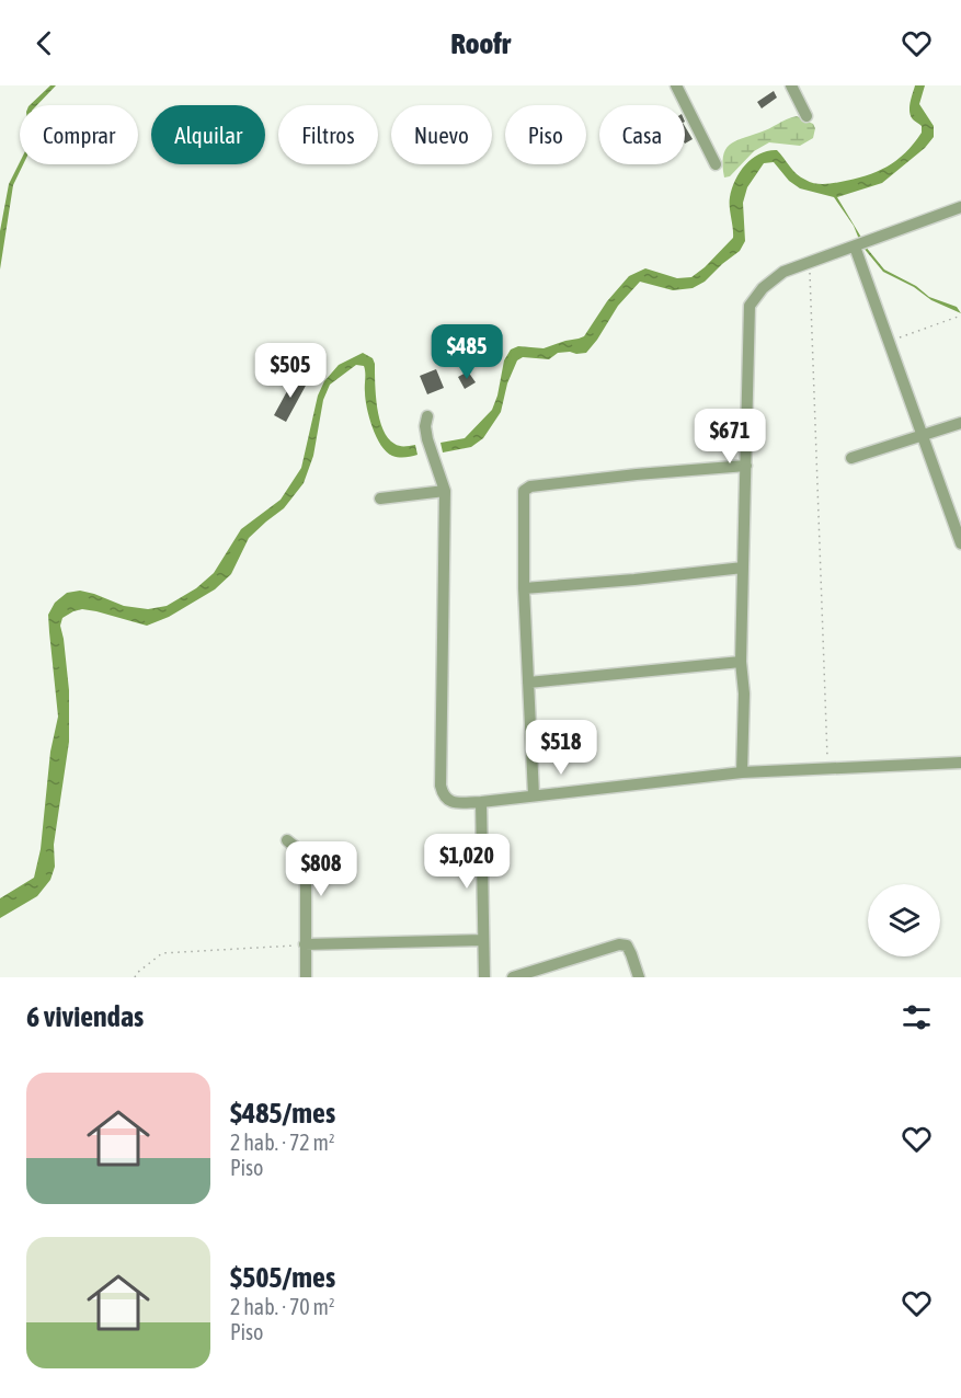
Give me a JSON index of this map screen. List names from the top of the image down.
{
  "page": {
    "header": "Roofr",
    "chip": [
      "Comprar",
      "Alquilar",
      "Filtros",
      "Nuevo",
      "Piso",
      "Casa"
    ],
    "price": [
      "$485",
      "$505",
      "$671",
      "$518",
      "$1,020",
      "$808"
    ],
    "heading": "6 viviendas",
    "list": [
      {
        "name": "$485/mes",
        "note": "2 hab. · 72 m² · Piso"
      },
      {
        "name": "$505/mes",
        "note": "2 hab. · 70 m² · Piso"
      }
    ]
  }
}
